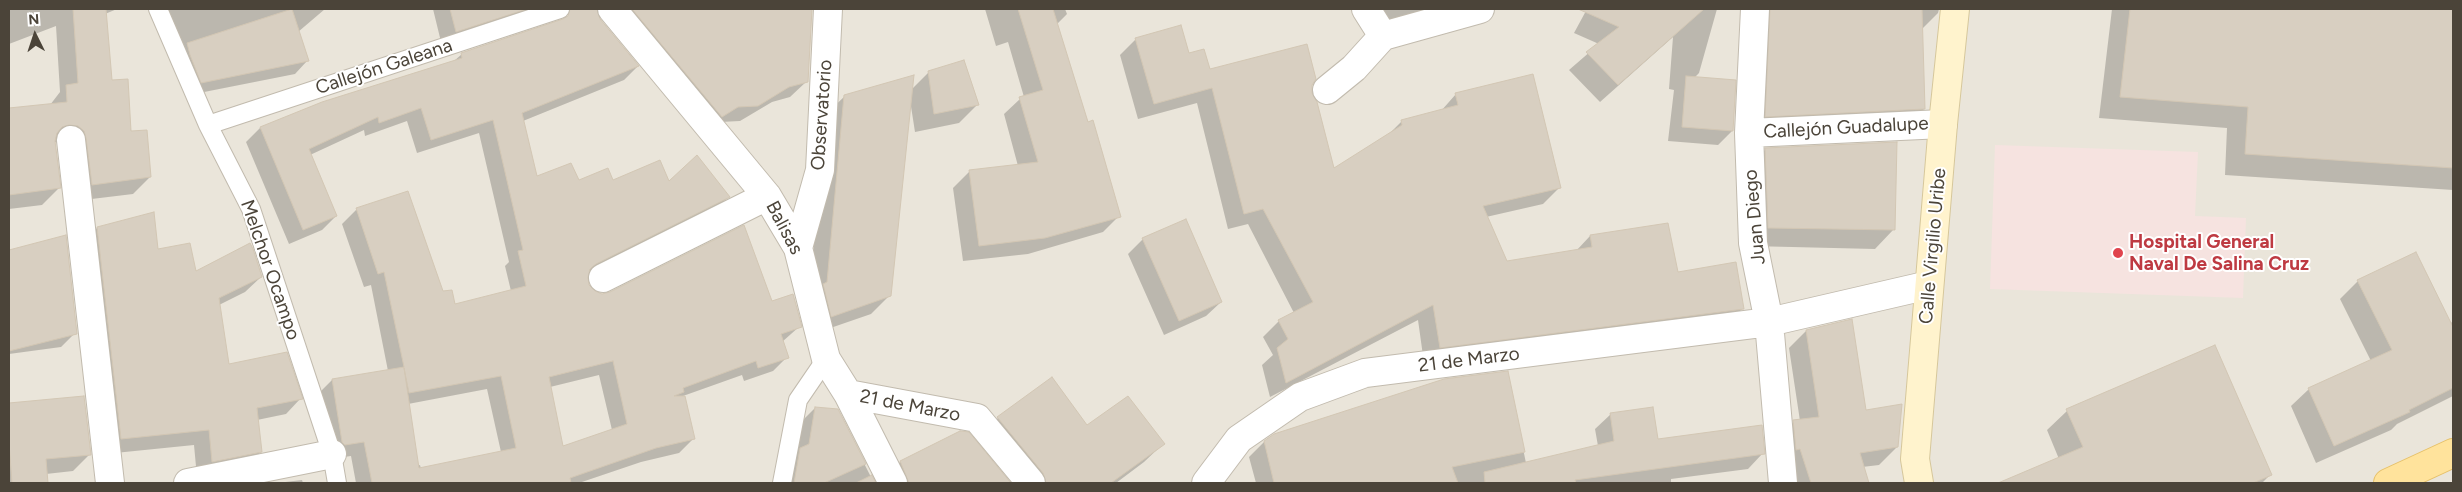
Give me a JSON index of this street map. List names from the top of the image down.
{
  "streets": {
    "street": [
      "Observatorio",
      "Callejón Guadalupe",
      "Juan Diego",
      "Balisas",
      "Calle Virgilio Uribe",
      "21 de Marzo"
    ],
    "lane": ["Callejón Galeana", "Melchor Ocampo"]
  },
  "crossings": [
    ["Callejón Galeana", "Melchor Ocampo"],
    ["Observatorio", "Balisas"],
    ["Callejón Guadalupe", "Juan Diego"],
    ["Callejón Guadalupe", "Calle Virgilio Uribe"],
    ["Juan Diego", "21 de Marzo"],
    ["Balisas", "21 de Marzo"],
    ["Calle Virgilio Uribe", "21 de Marzo"]
  ],
  "places": ["Hospital General Naval De Salina Cruz"],
  "north": "top"
}
